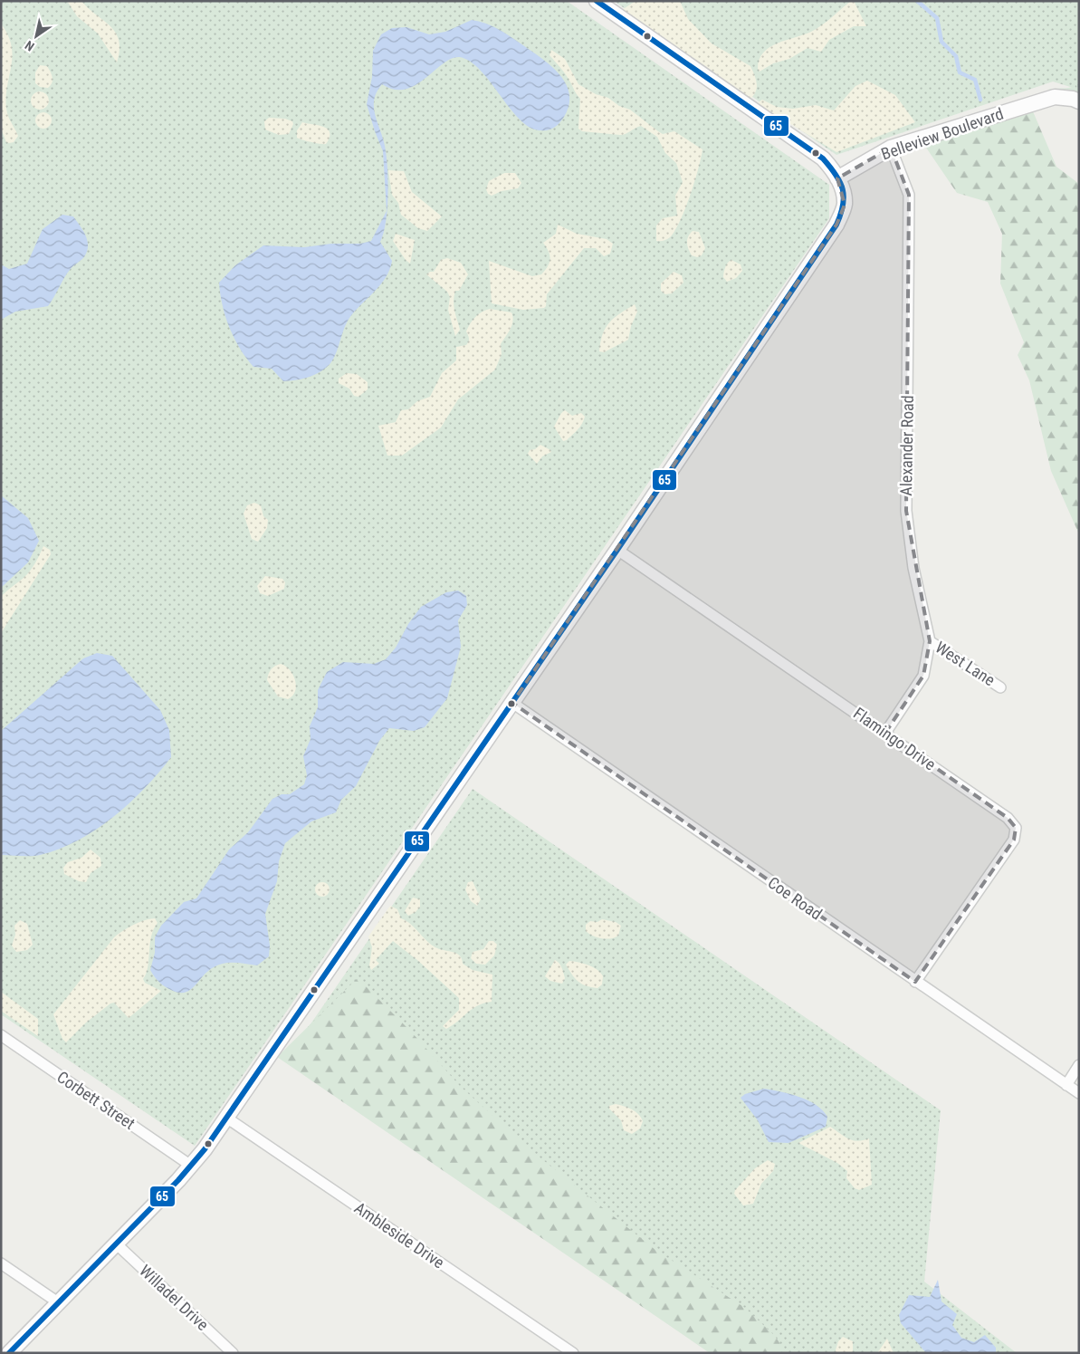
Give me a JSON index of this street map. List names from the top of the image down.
{
  "streets": {
    "street": [
      "Belleview Boulevard",
      "Alexander Road",
      "West Lane",
      "Flamingo Drive",
      "Coe Road",
      "Corbett Street",
      "Ambleside Drive",
      "Willadel Drive"
    ]
  },
  "crossings": [
    ["Belleview Boulevard", "Alexander Road"],
    ["Alexander Road", "West Lane"],
    ["Alexander Road", "Flamingo Drive"],
    ["Flamingo Drive", "Coe Road"]
  ],
  "lines": ["transit line 65"],
  "north": "bottom left"
}
